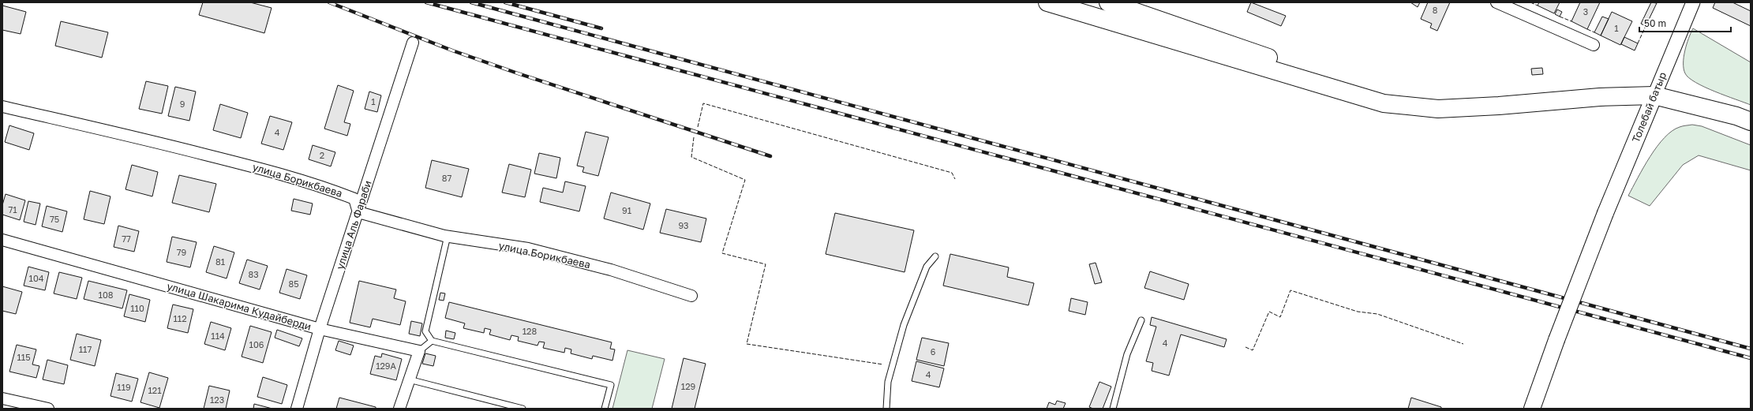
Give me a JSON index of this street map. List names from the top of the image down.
{
  "streets": {
    "main road": ["Толебай батыр"],
    "street": ["улица Борикбаева", "улица Аль Фараби", "улица Шакарима Кудайберди"]
  },
  "crossings": [
    ["улица Борикбаева", "улица Аль Фараби"],
    ["улица Аль Фараби", "улица Шакарима Кудайберди"]
  ],
  "house_numbers": [
    "8",
    "3",
    "1",
    "1",
    "9",
    "4",
    "2",
    "87",
    "71",
    "91",
    "75",
    "93",
    "77",
    "79",
    "81",
    "83",
    "104",
    "85",
    "108",
    "110",
    "112",
    "128",
    "114",
    "4",
    "106",
    "117",
    "6",
    "115",
    "129А",
    "4",
    "129",
    "119",
    "121",
    "123"
  ],
  "scale_bar": "50 m"
}
